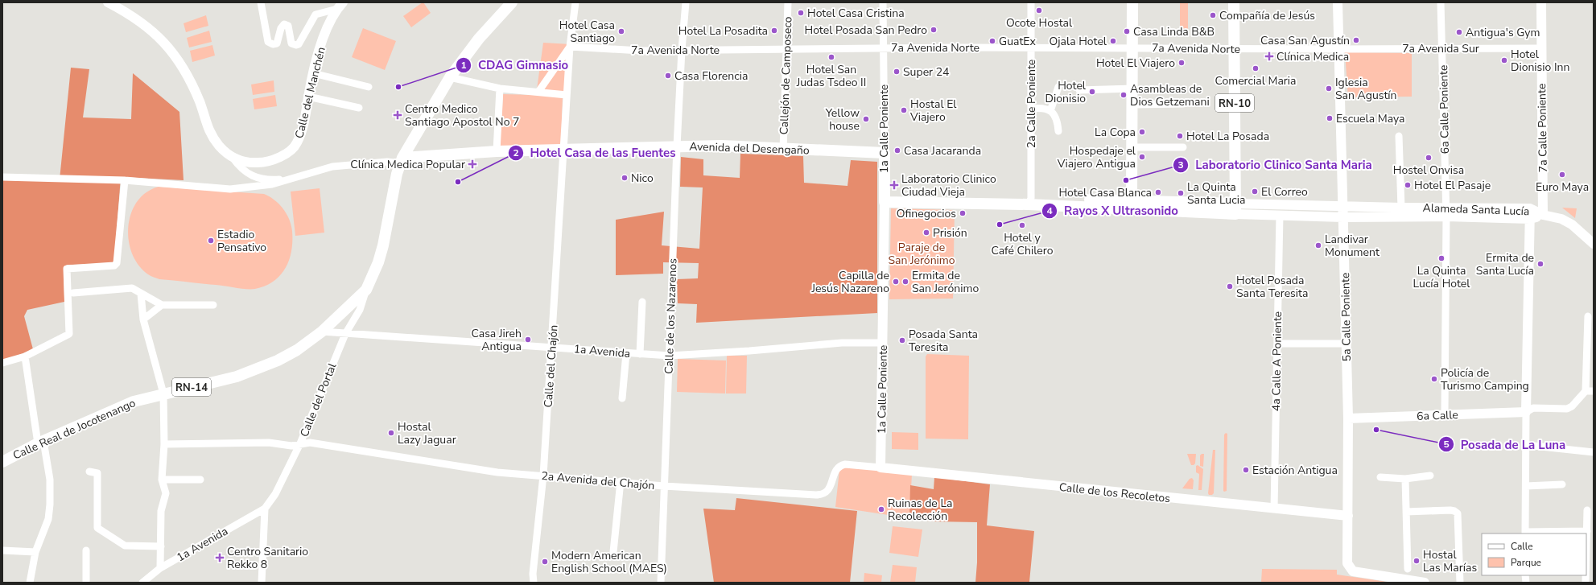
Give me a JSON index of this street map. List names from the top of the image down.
{
  "streets": {
    "main road": [
      "RN-10",
      "1a Calle Poniente",
      "Avenida del Desengaño",
      "Alameda Santa Lucía",
      "RN-14",
      "Calle Real de Jocotenango"
    ],
    "street": [
      "7a Avenida Norte",
      "7a Avenida Sur",
      "Callejón de Camposeco",
      "Calle del Manchén",
      "2a Calle Poniente",
      "6a Calle Poniente",
      "7a Calle Poniente",
      "Calle de los Nazarenos",
      "5a Calle Poniente",
      "1a Avenida",
      "4a Calle A Poniente",
      "Calle del Chajón",
      "Calle del Portal",
      "6a Calle",
      "2a Avenida del Chajón",
      "Calle de los Recoletos"
    ]
  },
  "crossings": [
    ["7a Avenida Norte", "7a Avenida Sur"],
    ["7a Avenida Norte", "Callejón de Camposeco"],
    ["7a Avenida Norte", "RN-10"],
    ["7a Avenida Norte", "2a Calle Poniente"],
    ["7a Avenida Norte", "1a Calle Poniente"],
    ["7a Avenida Norte", "Calle de los Nazarenos"],
    ["7a Avenida Norte", "5a Calle Poniente"],
    ["7a Avenida Norte", "Calle del Chajón"],
    ["7a Avenida Sur", "6a Calle Poniente"],
    ["7a Avenida Sur", "7a Calle Poniente"],
    ["7a Avenida Sur", "5a Calle Poniente"],
    ["Callejón de Camposeco", "Avenida del Desengaño"],
    ["RN-10", "Alameda Santa Lucía"],
    ["2a Calle Poniente", "Alameda Santa Lucía"],
    ["6a Calle Poniente", "Alameda Santa Lucía"],
    ["6a Calle Poniente", "6a Calle"],
    ["7a Calle Poniente", "Alameda Santa Lucía"],
    ["1a Calle Poniente", "Avenida del Desengaño"],
    ["1a Calle Poniente", "Alameda Santa Lucía"],
    ["1a Calle Poniente", "1a Avenida"],
    ["1a Calle Poniente", "2a Avenida del Chajón"],
    ["1a Calle Poniente", "Calle de los Recoletos"],
    ["Avenida del Desengaño", "Calle de los Nazarenos"],
    ["Avenida del Desengaño", "Calle del Chajón"],
    ["Avenida del Desengaño", "RN-14"],
    ["Alameda Santa Lucía", "5a Calle Poniente"],
    ["Alameda Santa Lucía", "4a Calle A Poniente"],
    ["Calle de los Nazarenos", "1a Avenida"],
    ["Calle de los Nazarenos", "2a Avenida del Chajón"],
    ["5a Calle Poniente", "6a Calle"],
    ["5a Calle Poniente", "Calle de los Recoletos"],
    ["1a Avenida", "Calle del Chajón"],
    ["1a Avenida", "Calle del Portal"],
    ["1a Avenida", "Calle Real de Jocotenango"],
    ["4a Calle A Poniente", "Calle de los Recoletos"],
    ["Calle del Chajón", "2a Avenida del Chajón"],
    ["RN-14", "Calle del Portal"],
    ["RN-14", "Calle Real de Jocotenango"],
    ["Calle del Portal", "Calle Real de Jocotenango"],
    ["Calle del Portal", "2a Avenida del Chajón"],
    ["2a Avenida del Chajón", "Calle de los Recoletos"]
  ],
  "parks": ["Paraje de San Jerónimo"],
  "places": {
    "other": [
      "Ocote Hostal",
      "Hotel Casa Cristina",
      "Compañía de Jesús",
      "Hotel Posada San Pedro",
      "Hotel La Posadita",
      "Hotel Casa Santiago",
      "Casa Linda B&B",
      "Antigua's Gym",
      "Casa San Agustín",
      "GuatEx",
      "Ojala Hotel",
      "Hotel San Judas Tsdeo II",
      "Hotel Dionisio Inn",
      "Hotel El Viajero",
      "Comercial Maria",
      "Super 24",
      "Casa Florencia",
      "CDAG Gimnasio",
      "Iglesia San Agustín",
      "Hotel Dionisio",
      "Asambleas de Dios Getzemani",
      "Hostal El Viajero",
      "Escuela Maya",
      "Yellow house",
      "La Copa",
      "Hotel La Posada",
      "Casa Jacaranda",
      "Hospedaje el Viajero Antigua",
      "Hostel Onvisa",
      "Euro Maya",
      "Nico",
      "Laboratorio Clinico Santa Maria",
      "Hotel Casa de las Fuentes",
      "Hotel El Pasaje",
      "El Correo",
      "Hotel Casa Blanca",
      "La Quinta Santa Lucia",
      "Ofinegocios",
      "Rayos X Ultrasonido",
      "Hotel y Café Chilero",
      "Prisión",
      "Estadio Pensativo",
      "Landivar Monument",
      "La Quinta Lucía Hotel",
      "Ermita de Santa Lucía",
      "Capilla de Jesús Nazareno",
      "Ermita de San Jerónimo",
      "Hotel Posada Santa Teresita",
      "Casa Jireh Antigua",
      "Posada Santa Teresita",
      "Policía de Turismo Camping",
      "Posada de La Luna",
      "Hostal Lazy Jaguar",
      "Estación Antigua",
      "Ruinas de La Recolección",
      "Hostal Las Marías",
      "Modern American English School (MAES)"
    ],
    "health": [
      "Clínica Medica",
      "Centro Medico Santiago Apostol No 7",
      "Clínica Medica Popular",
      "Laboratorio Clinico Ciudad Vieja",
      "Centro Sanitario Rekko 8"
    ]
  },
  "legend": ["Calle", "Parque"]
}
